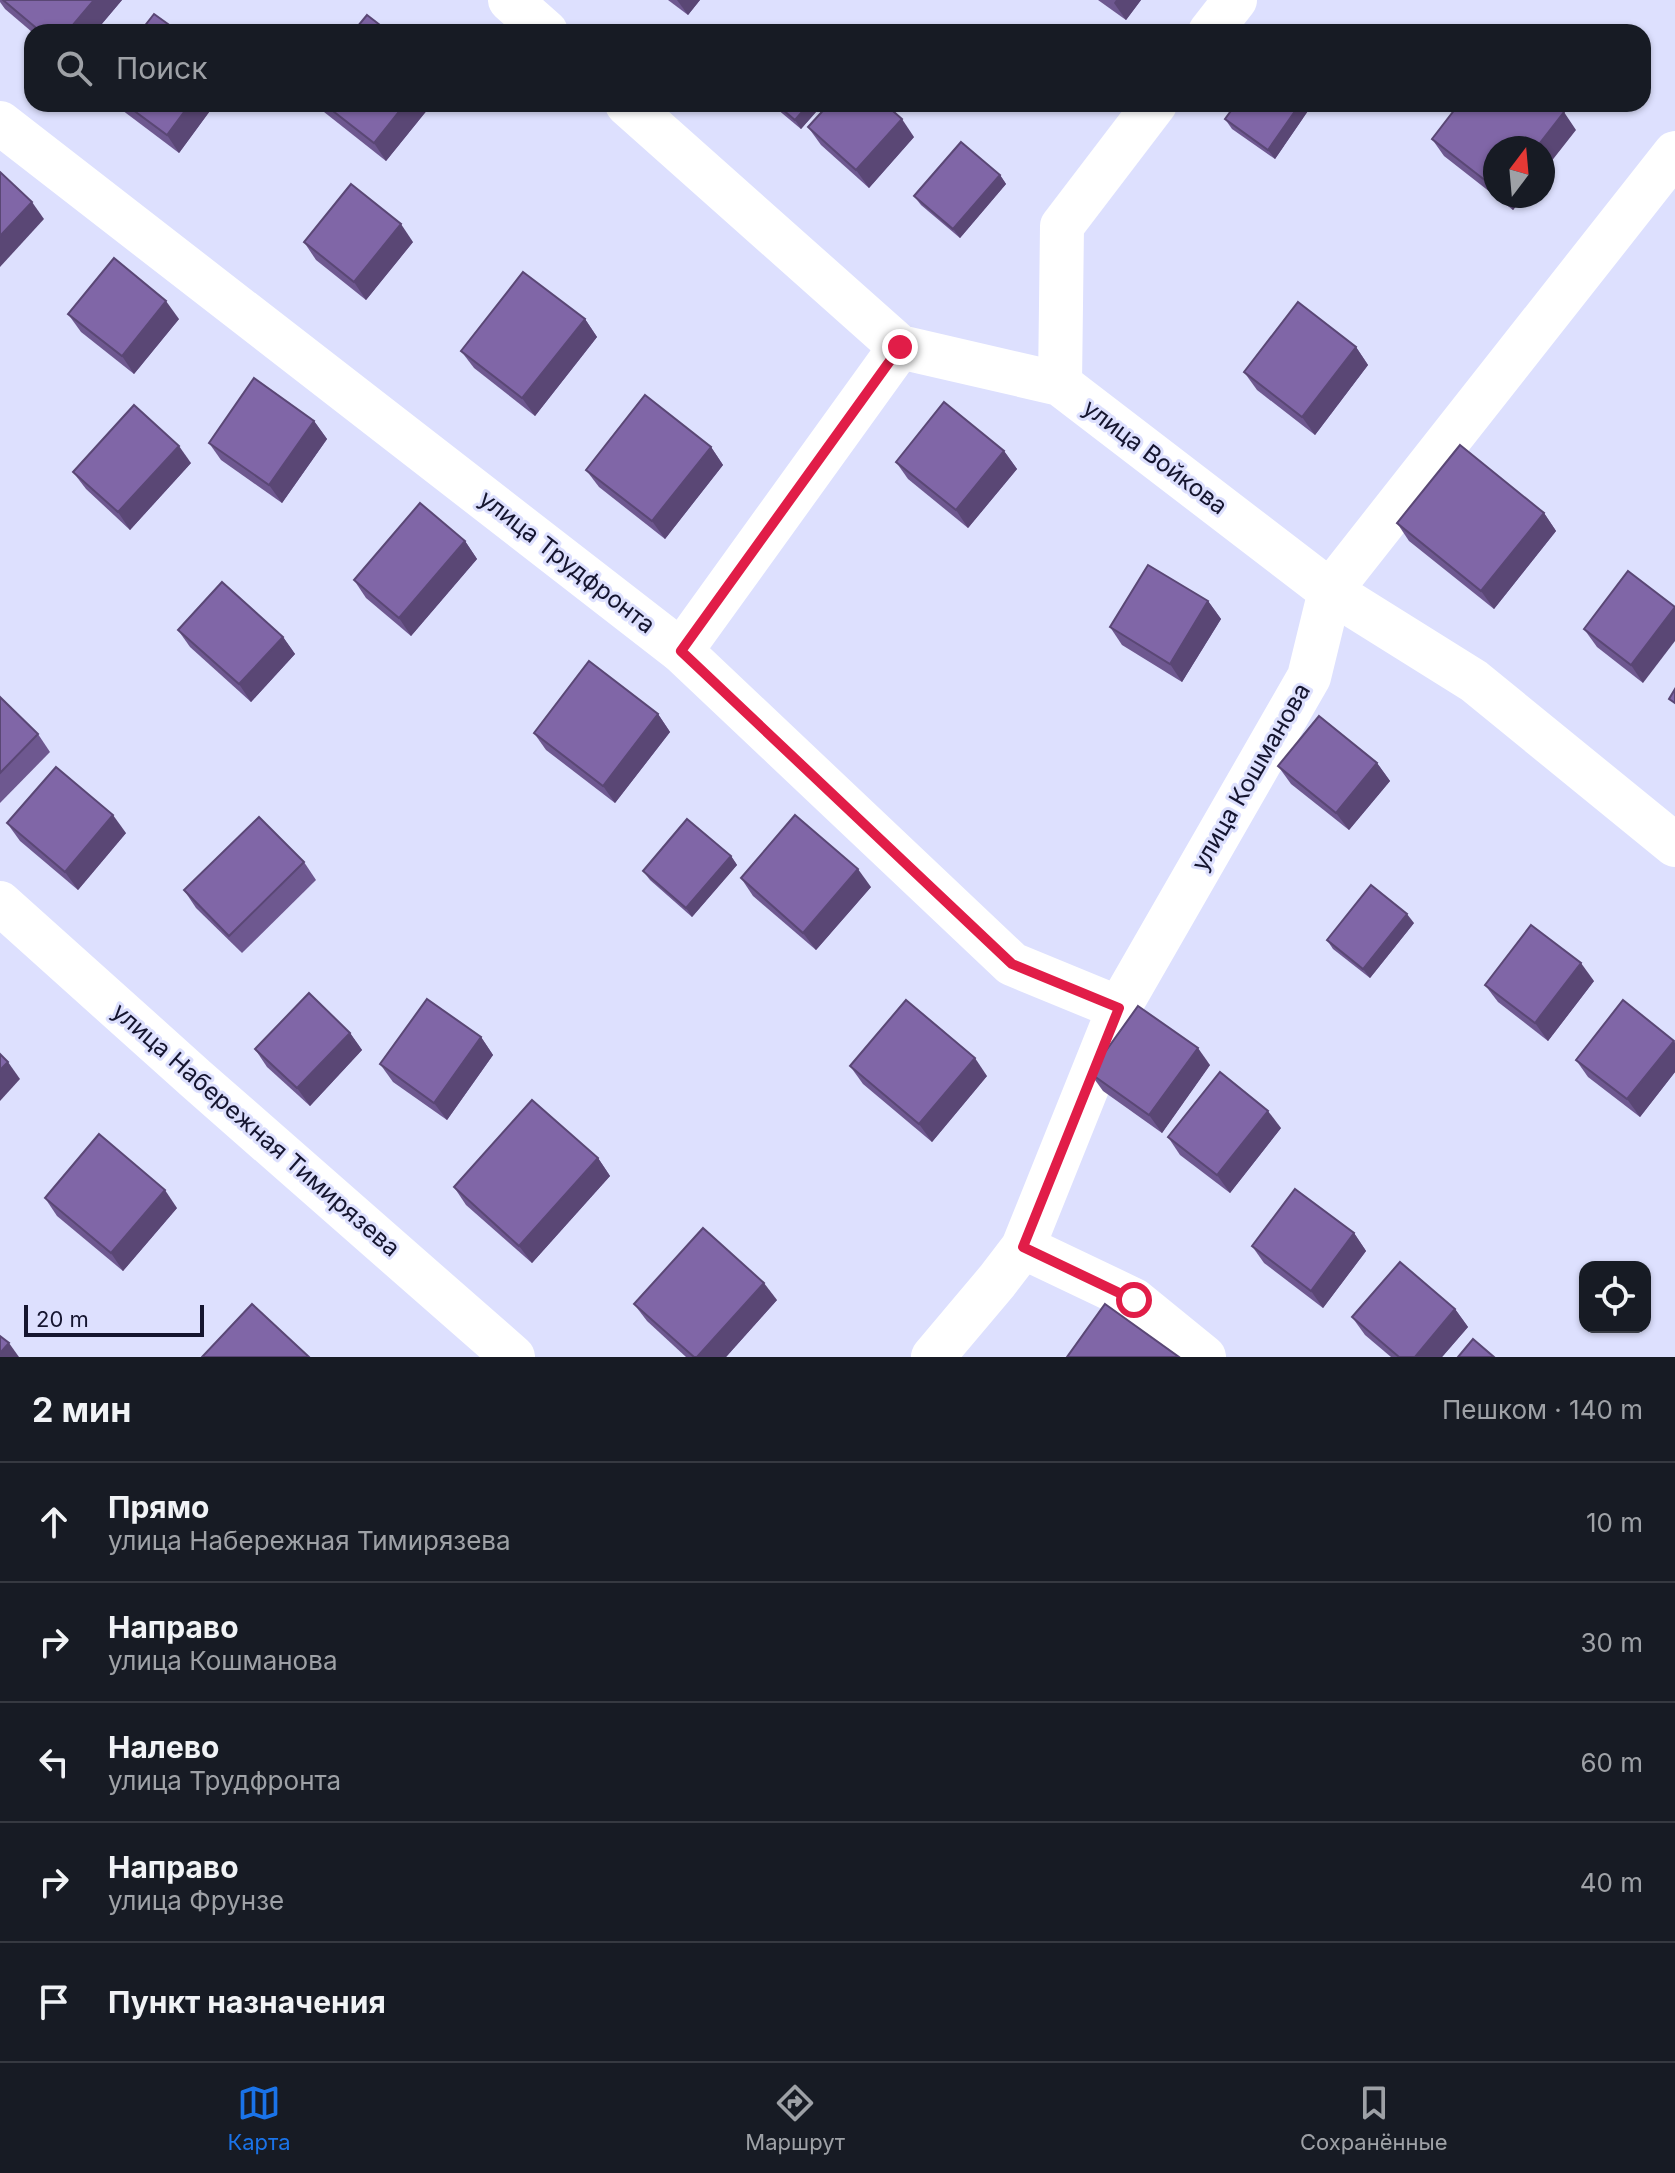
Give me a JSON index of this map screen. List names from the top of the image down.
{
  "streets": {
    "street": [
      "улица Войкова",
      "улица Трудфронта",
      "улица Кошманова",
      "улица Набережная Тимирязева"
    ]
  },
  "crossings": [
    ["улица Войкова", "улица Кошманова"],
    ["улица Трудфронта", "улица Кошманова"]
  ],
  "scale_bar": "20 m",
  "north": "top",
  "page": {
    "search": "Поиск",
    "scale": "20 m",
    "heading": ["2 мин", "Пешком · 140 m"],
    "list": [
      ["Прямо", "улица Набережная Тимирязева", "10 m"],
      ["Направо", "улица Кошманова", "30 m"],
      ["Налево", "улица Трудфронта", "60 m"],
      ["Направо", "улица Фрунзе", "40 m"],
      "Пункт назначения"
    ],
    "nav": ["Карта", "Маршрут", "Сохранённые"]
  }
}
